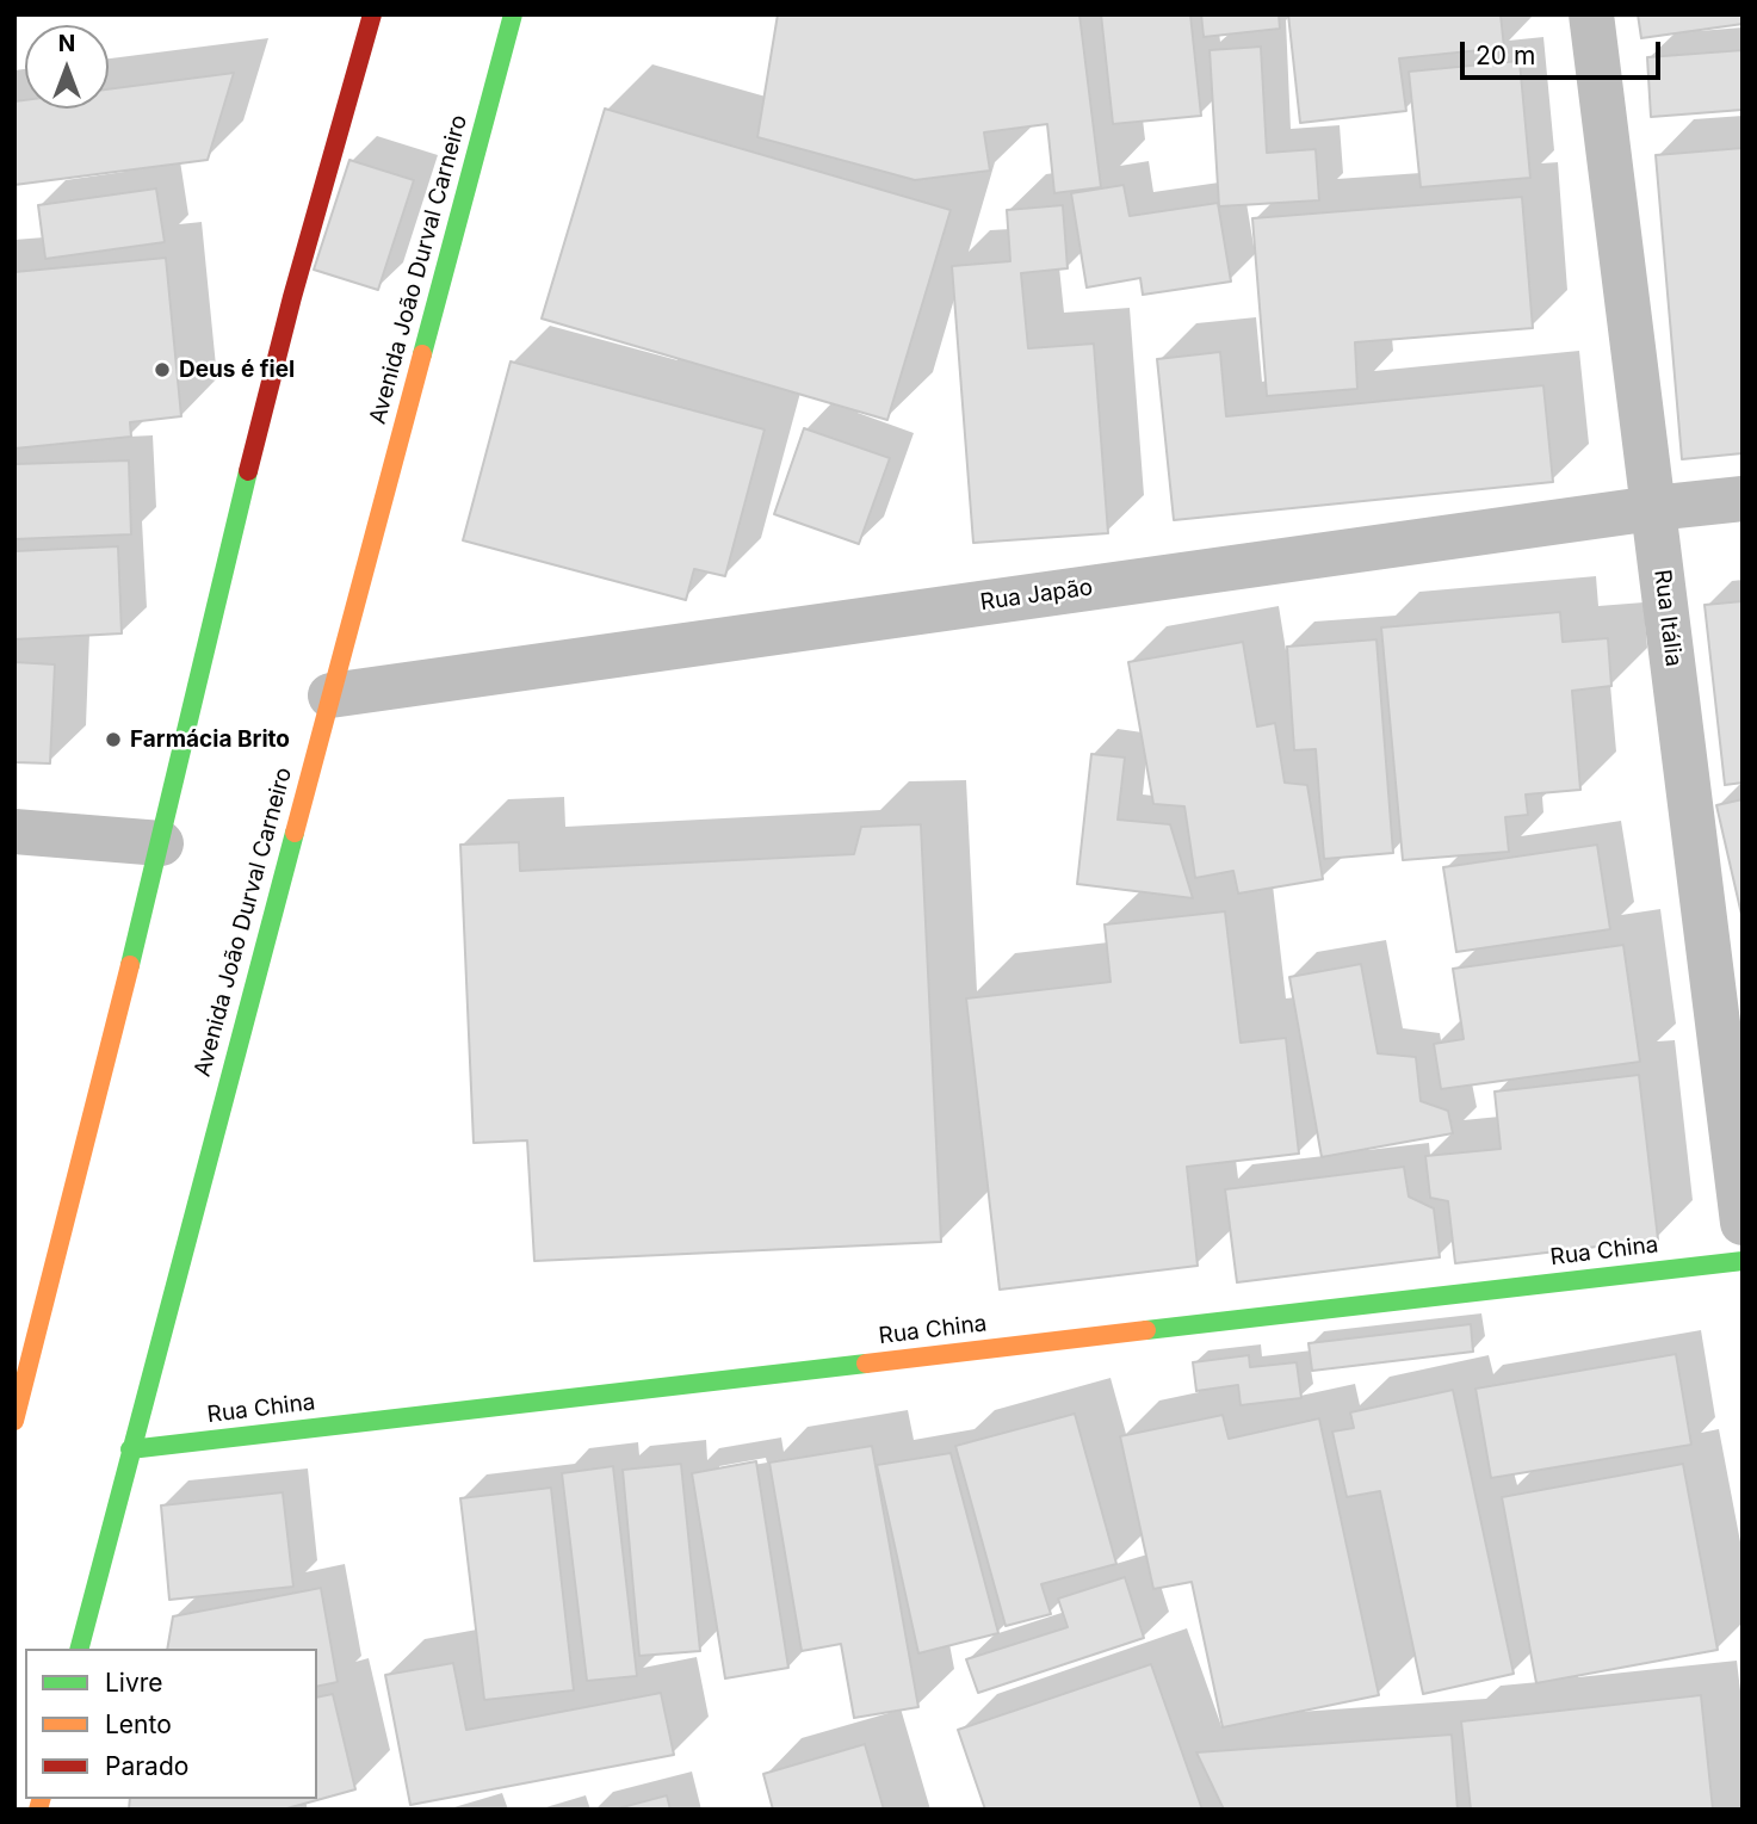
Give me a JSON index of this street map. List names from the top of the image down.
{
  "streets": {
    "main road": ["Avenida João Durval Carneiro", "Rua China"],
    "street": ["Rua Japão", "Rua Itália"]
  },
  "crossings": [
    ["Avenida João Durval Carneiro", "Rua Japão"],
    ["Avenida João Durval Carneiro", "Rua China"],
    ["Rua Japão", "Rua Itália"]
  ],
  "places": ["Deus é fiel", "Farmácia Brito"],
  "legend": ["Livre", "Lento", "Parado"],
  "scale_bar": "20 m",
  "north": "top"
}
